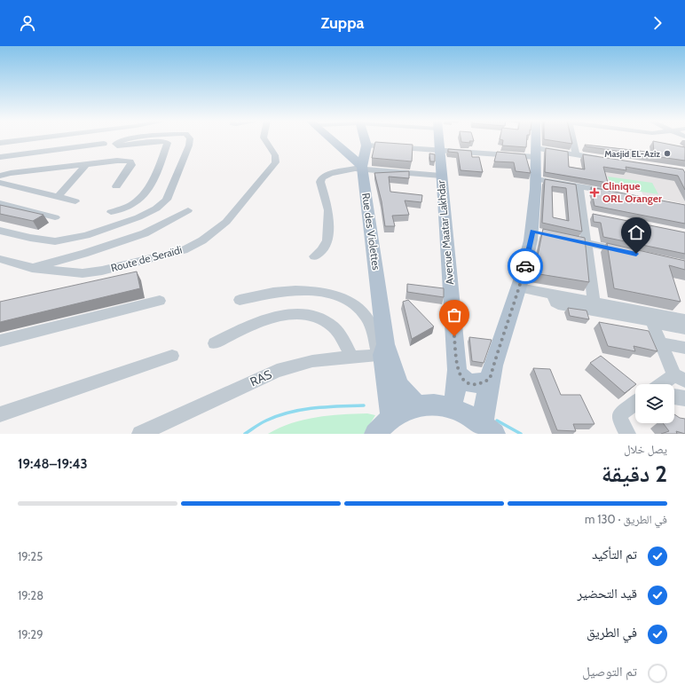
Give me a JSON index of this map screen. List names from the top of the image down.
{
  "streets": {
    "main road": ["Rue des Violettes", "Avenue Maatar Lakhdar"],
    "street": ["Route de Seraïdi", "RAS"]
  },
  "crossings": [
    ["Rue des Violettes", "RAS"]
  ],
  "places": {
    "other": ["Masjid EL-Aziz"],
    "health": ["Clinique ORL Oranger"]
  },
  "page": {
    "header": "Zuppa",
    "heading": ["2 دقيقة", "يصل خلال", "19:43–19:48"],
    "bar": "في الطريق · 130 m",
    "list": [
      ["تم التأكيد", "19:25"],
      ["قيد التحضير", "19:28"],
      ["في الطريق", "19:29"],
      "تم التوصيل"
    ]
  }
}
